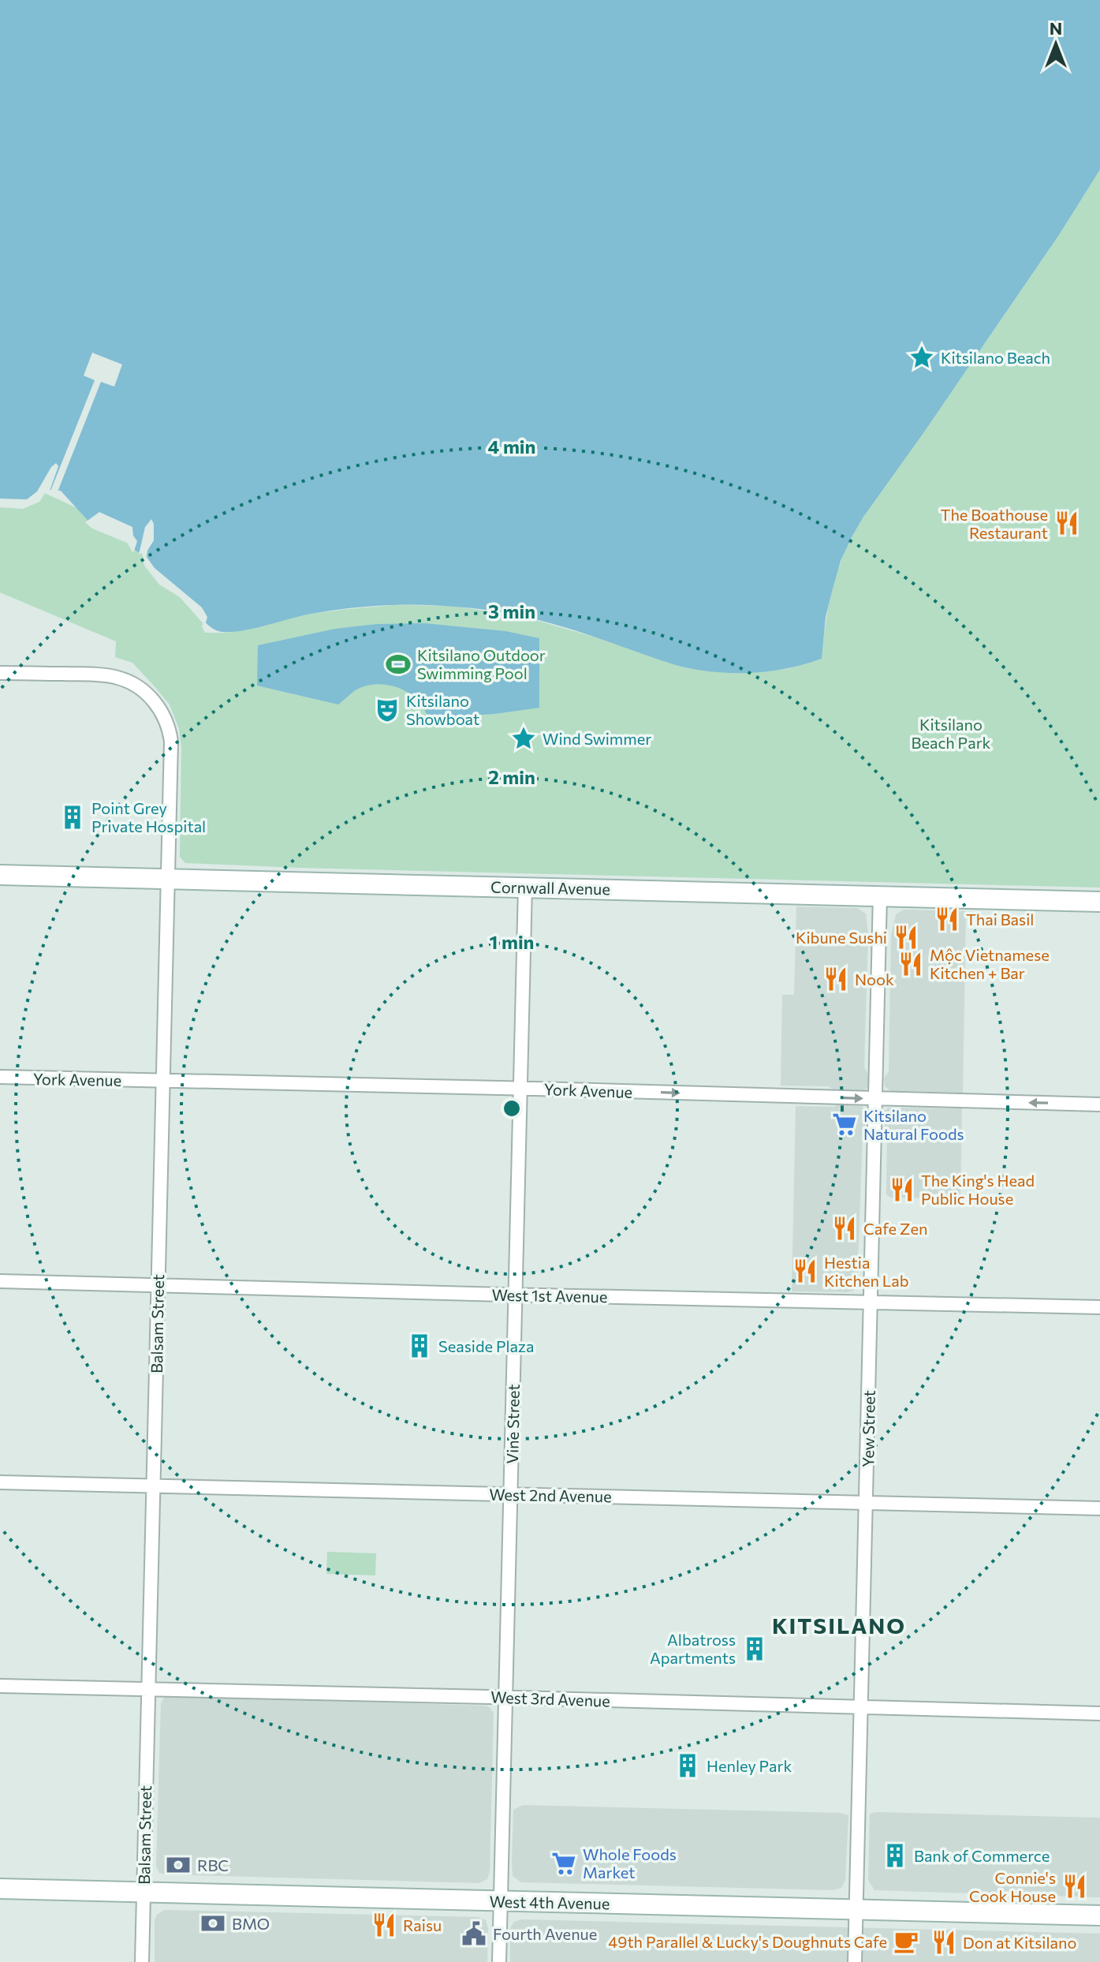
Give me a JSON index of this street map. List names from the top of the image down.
{
  "streets": {
    "main road": ["Cornwall Avenue", "West 4th Avenue"],
    "street": [
      "York Avenue",
      "West 1st Avenue",
      "Balsam Street",
      "Vine Street",
      "Yew Street",
      "West 2nd Avenue",
      "West 3rd Avenue"
    ]
  },
  "crossings": [
    ["Cornwall Avenue", "Balsam Street"],
    ["Cornwall Avenue", "Vine Street"],
    ["Cornwall Avenue", "Yew Street"],
    ["York Avenue", "Balsam Street"],
    ["York Avenue", "Vine Street"],
    ["York Avenue", "Yew Street"],
    ["West 1st Avenue", "Balsam Street"],
    ["West 1st Avenue", "Vine Street"],
    ["West 1st Avenue", "Yew Street"],
    ["Balsam Street", "West 2nd Avenue"],
    ["Balsam Street", "West 3rd Avenue"],
    ["Balsam Street", "West 4th Avenue"],
    ["Vine Street", "West 2nd Avenue"],
    ["Vine Street", "West 3rd Avenue"],
    ["Vine Street", "West 4th Avenue"],
    ["Yew Street", "West 2nd Avenue"],
    ["Yew Street", "West 3rd Avenue"],
    ["Yew Street", "West 4th Avenue"]
  ],
  "districts": ["KITSILANO"],
  "parks": ["Kitsilano Beach Park"],
  "places": {
    "place": ["Kitsilano Beach", "Wind Swimmer"],
    "restaurant": [
      "The Boathouse Restaurant",
      "Thai Basil",
      "Kibune Sushi",
      "Mộc Vietnamese Kitchen + Bar",
      "Nook",
      "The King's Head Public House",
      "Cafe Zen",
      "Hestia Kitchen Lab",
      "Connie's Cook House",
      "Raisu",
      "Don at Kitsilano"
    ],
    "sports": ["Kitsilano Outdoor Swimming Pool"],
    "theatre": ["Kitsilano Showboat"],
    "building": [
      "Point Grey Private Hospital",
      "Seaside Plaza",
      "Albatross Apartments",
      "Henley Park",
      "Bank of Commerce"
    ],
    "supermarket": ["Kitsilano Natural Foods", "Whole Foods Market"],
    "bank": ["RBC", "BMO"],
    "public building": ["Fourth Avenue"],
    "cafe": ["49th Parallel & Lucky's Doughnuts Cafe"]
  },
  "north": "top",
  "rings": [
    "4 min",
    "3 min",
    "2 min",
    "1 min"
  ]
}
